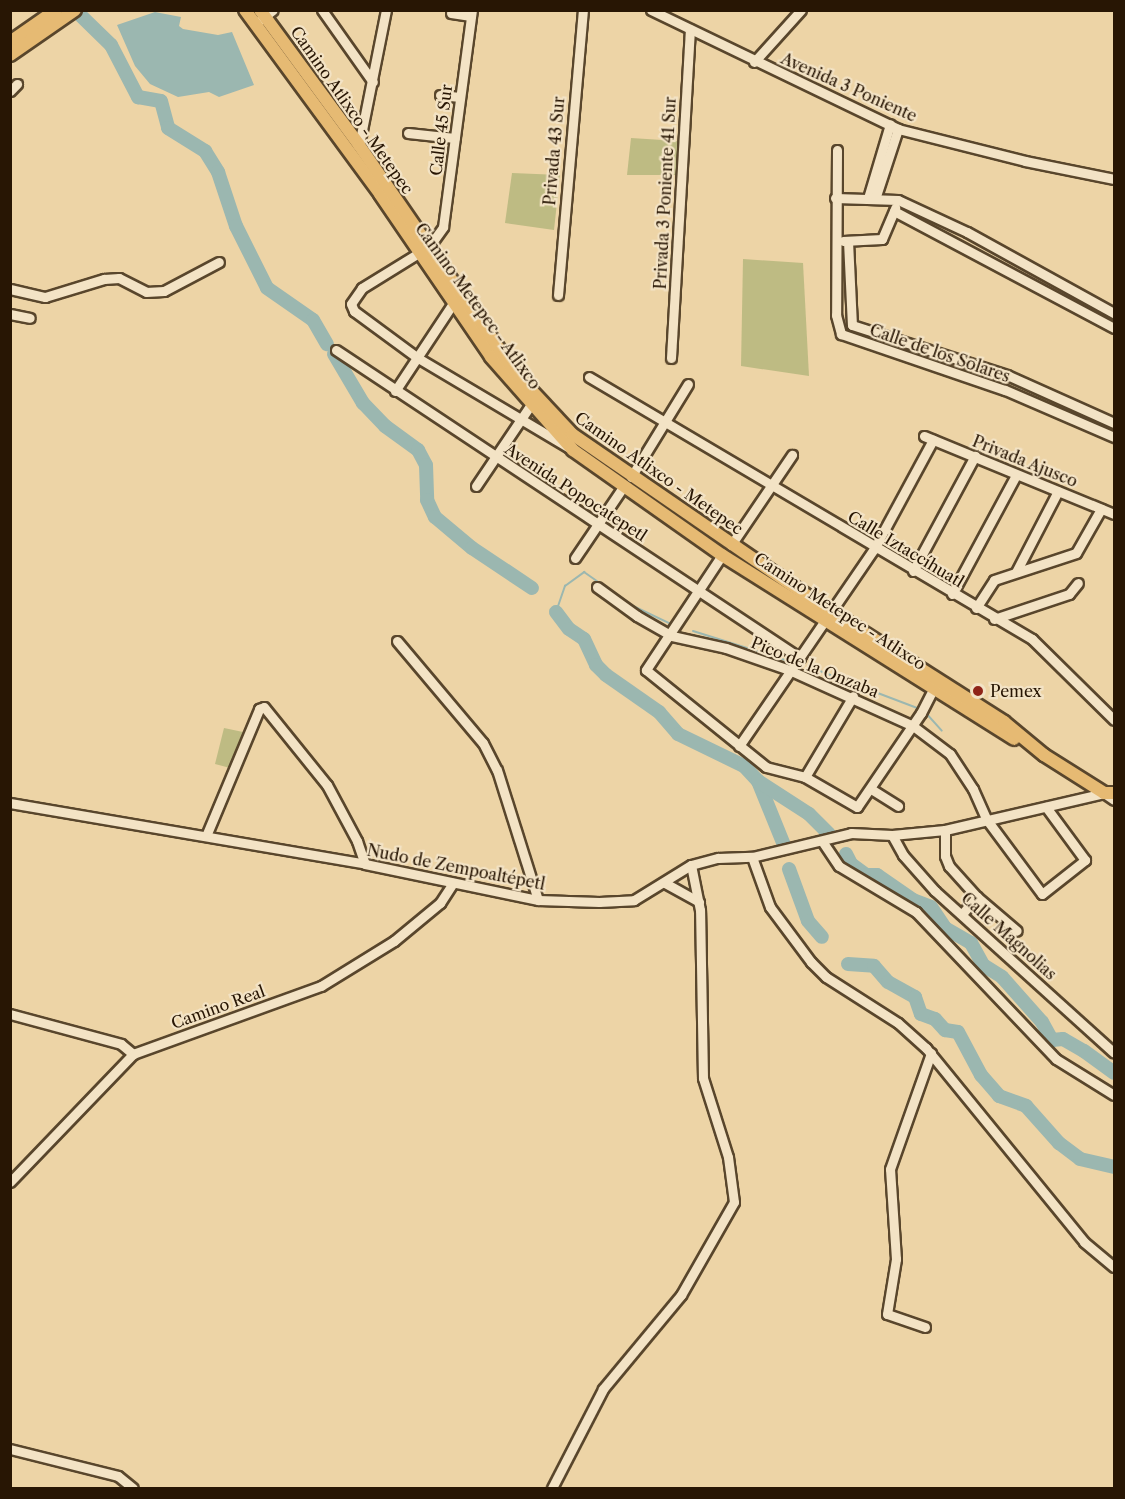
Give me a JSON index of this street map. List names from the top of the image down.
{
  "streets": {
    "main road": ["Camino Atlixco - Metepec", "Camino Metepec - Atlixco"],
    "street": [
      "Avenida 3 Poniente",
      "Calle 45 Sur",
      "Privada 43 Sur",
      "Privada 3 Poniente 41 Sur",
      "Calle de los Solares",
      "Privada Ajusco",
      "Avenida Popocatepetl",
      "Calle Iztaccíhuatl",
      "Pico de la Onzaba",
      "Nudo de Zempoaltépetl",
      "Calle Magnolias",
      "Camino Real"
    ]
  },
  "crossings": [
    ["Avenida 3 Poniente", "Privada 3 Poniente 41 Sur"],
    ["Camino Atlixco - Metepec", "Calle 45 Sur"],
    ["Camino Atlixco - Metepec", "Camino Metepec - Atlixco"],
    ["Calle 45 Sur", "Camino Metepec - Atlixco"],
    ["Camino Metepec - Atlixco", "Nudo de Zempoaltépetl"],
    ["Privada Ajusco", "Calle Iztaccíhuatl"],
    ["Pico de la Onzaba", "Nudo de Zempoaltépetl"],
    ["Nudo de Zempoaltépetl", "Calle Magnolias"],
    ["Nudo de Zempoaltépetl", "Camino Real"]
  ],
  "places": ["Pemex"]
}
